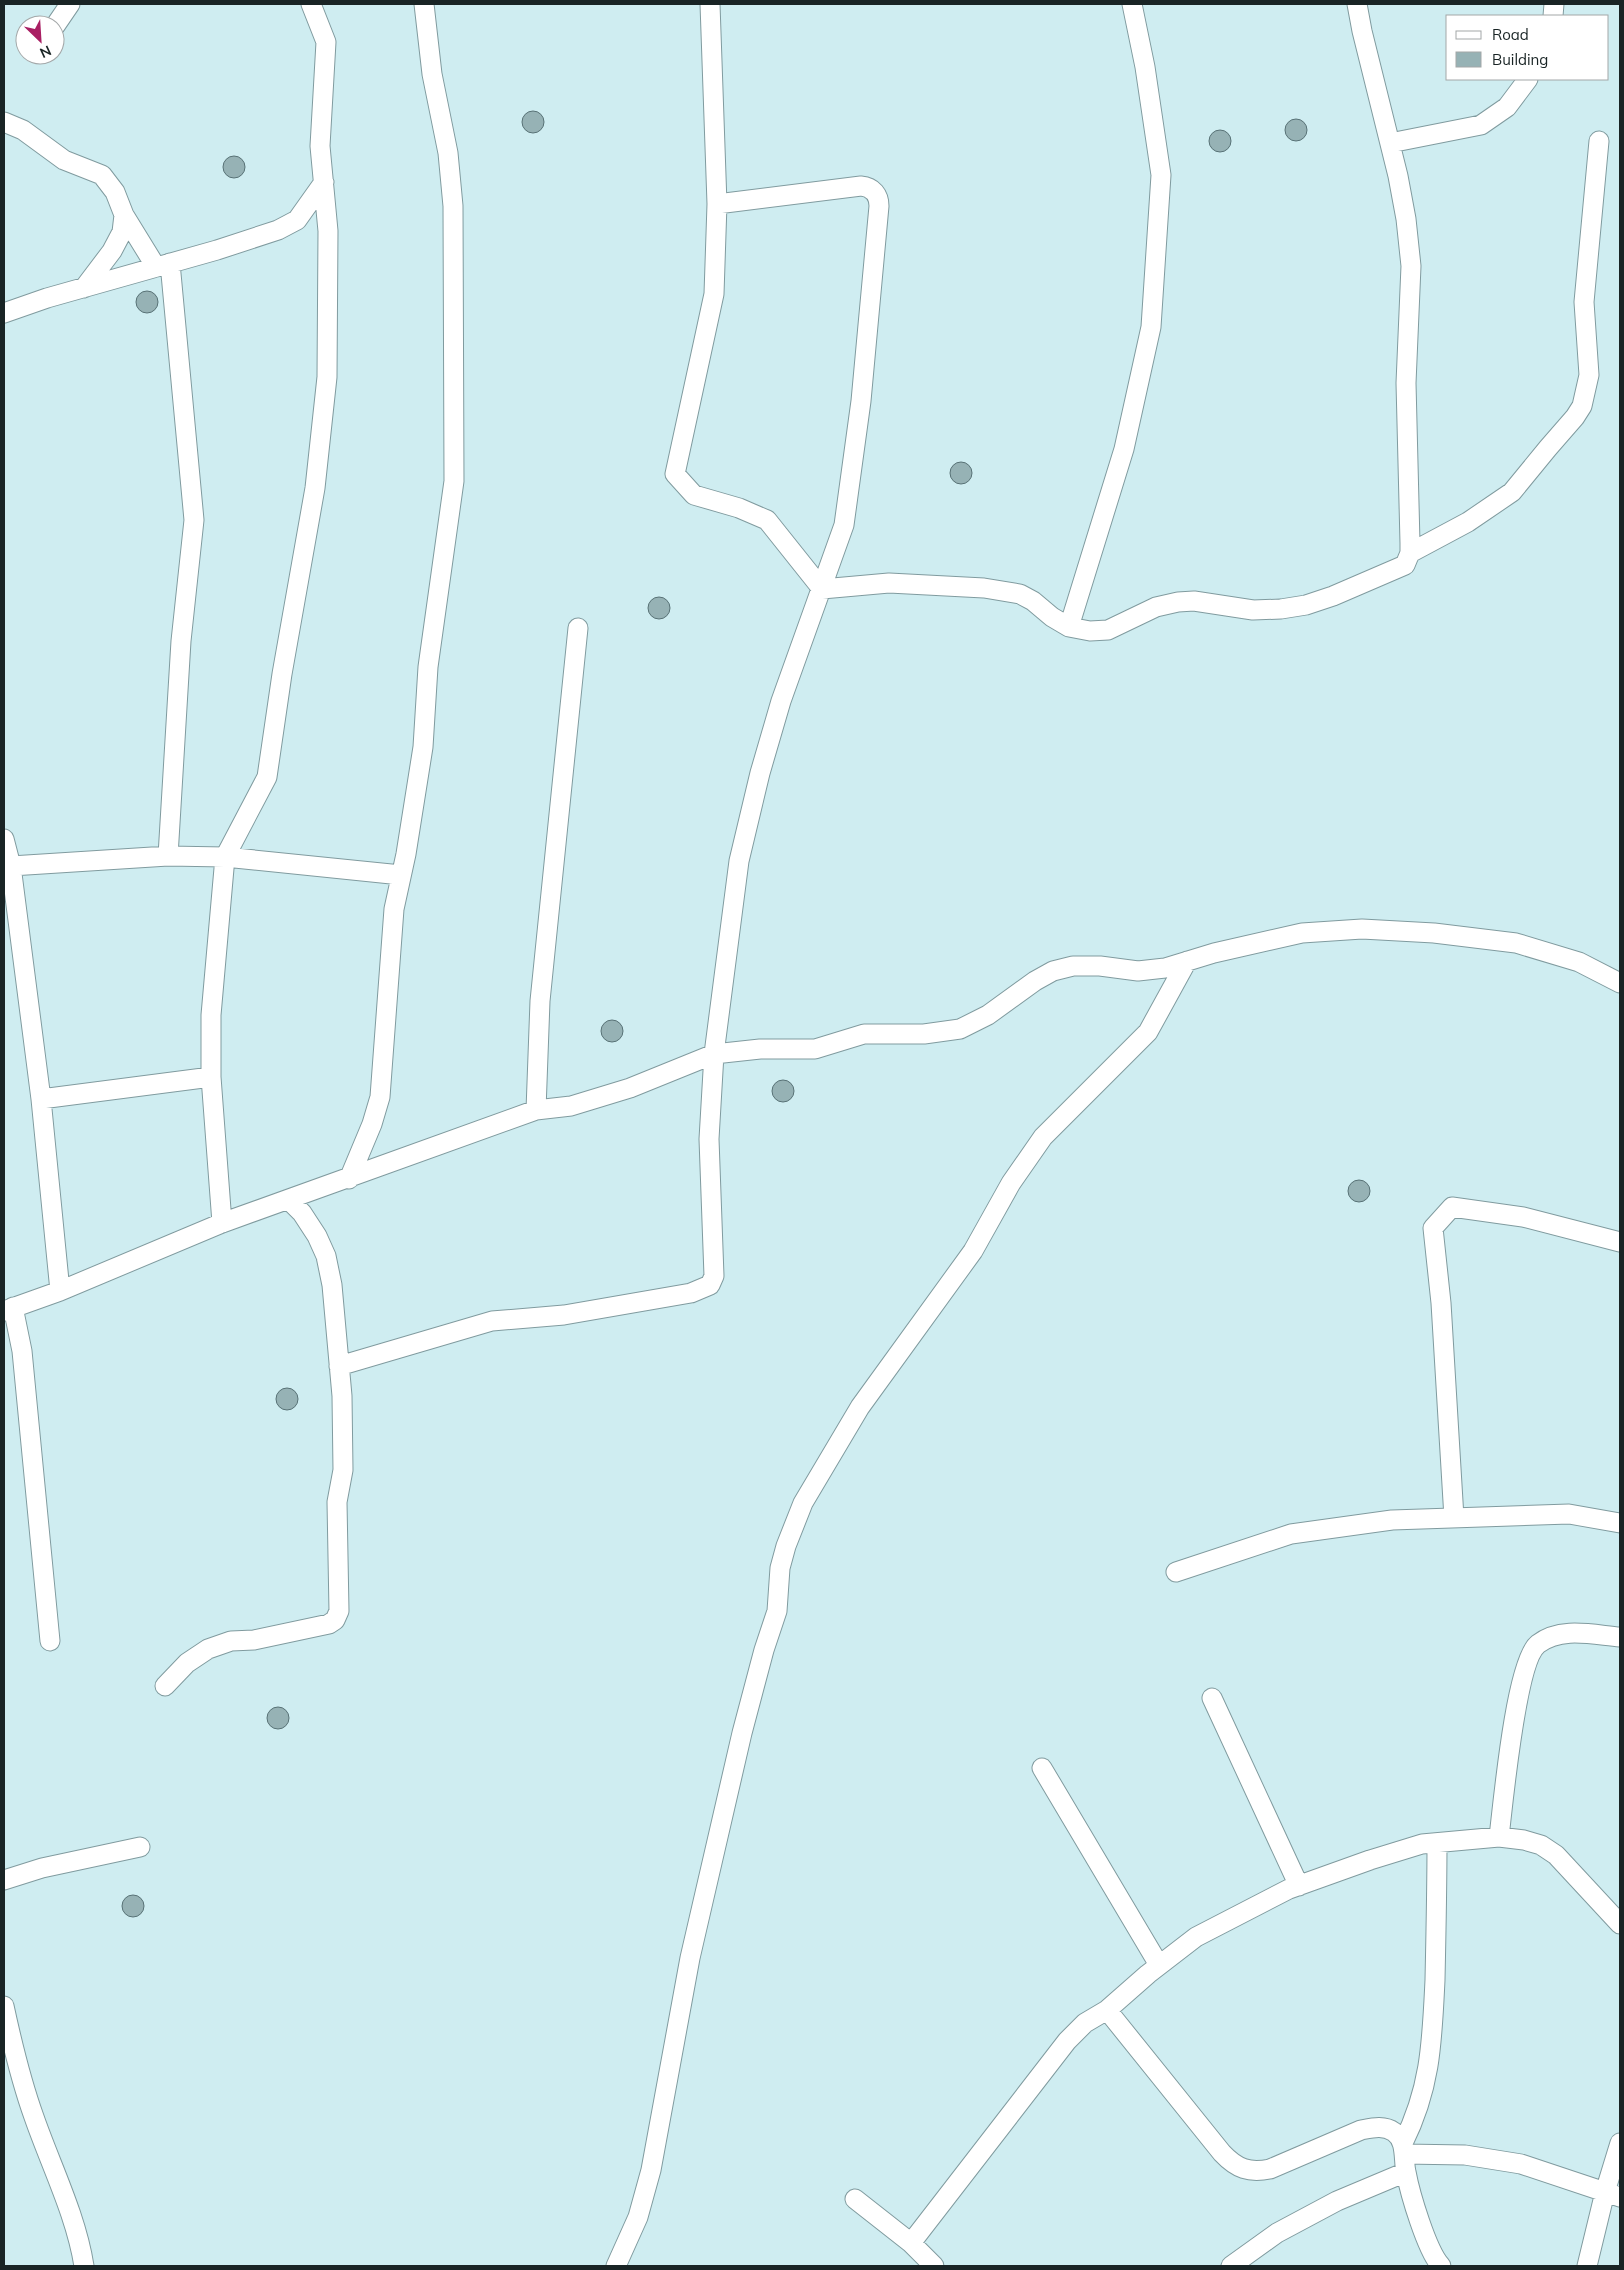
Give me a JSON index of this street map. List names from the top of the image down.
{
  "legend": ["Road", "Building"],
  "north": "bottom right"
}
